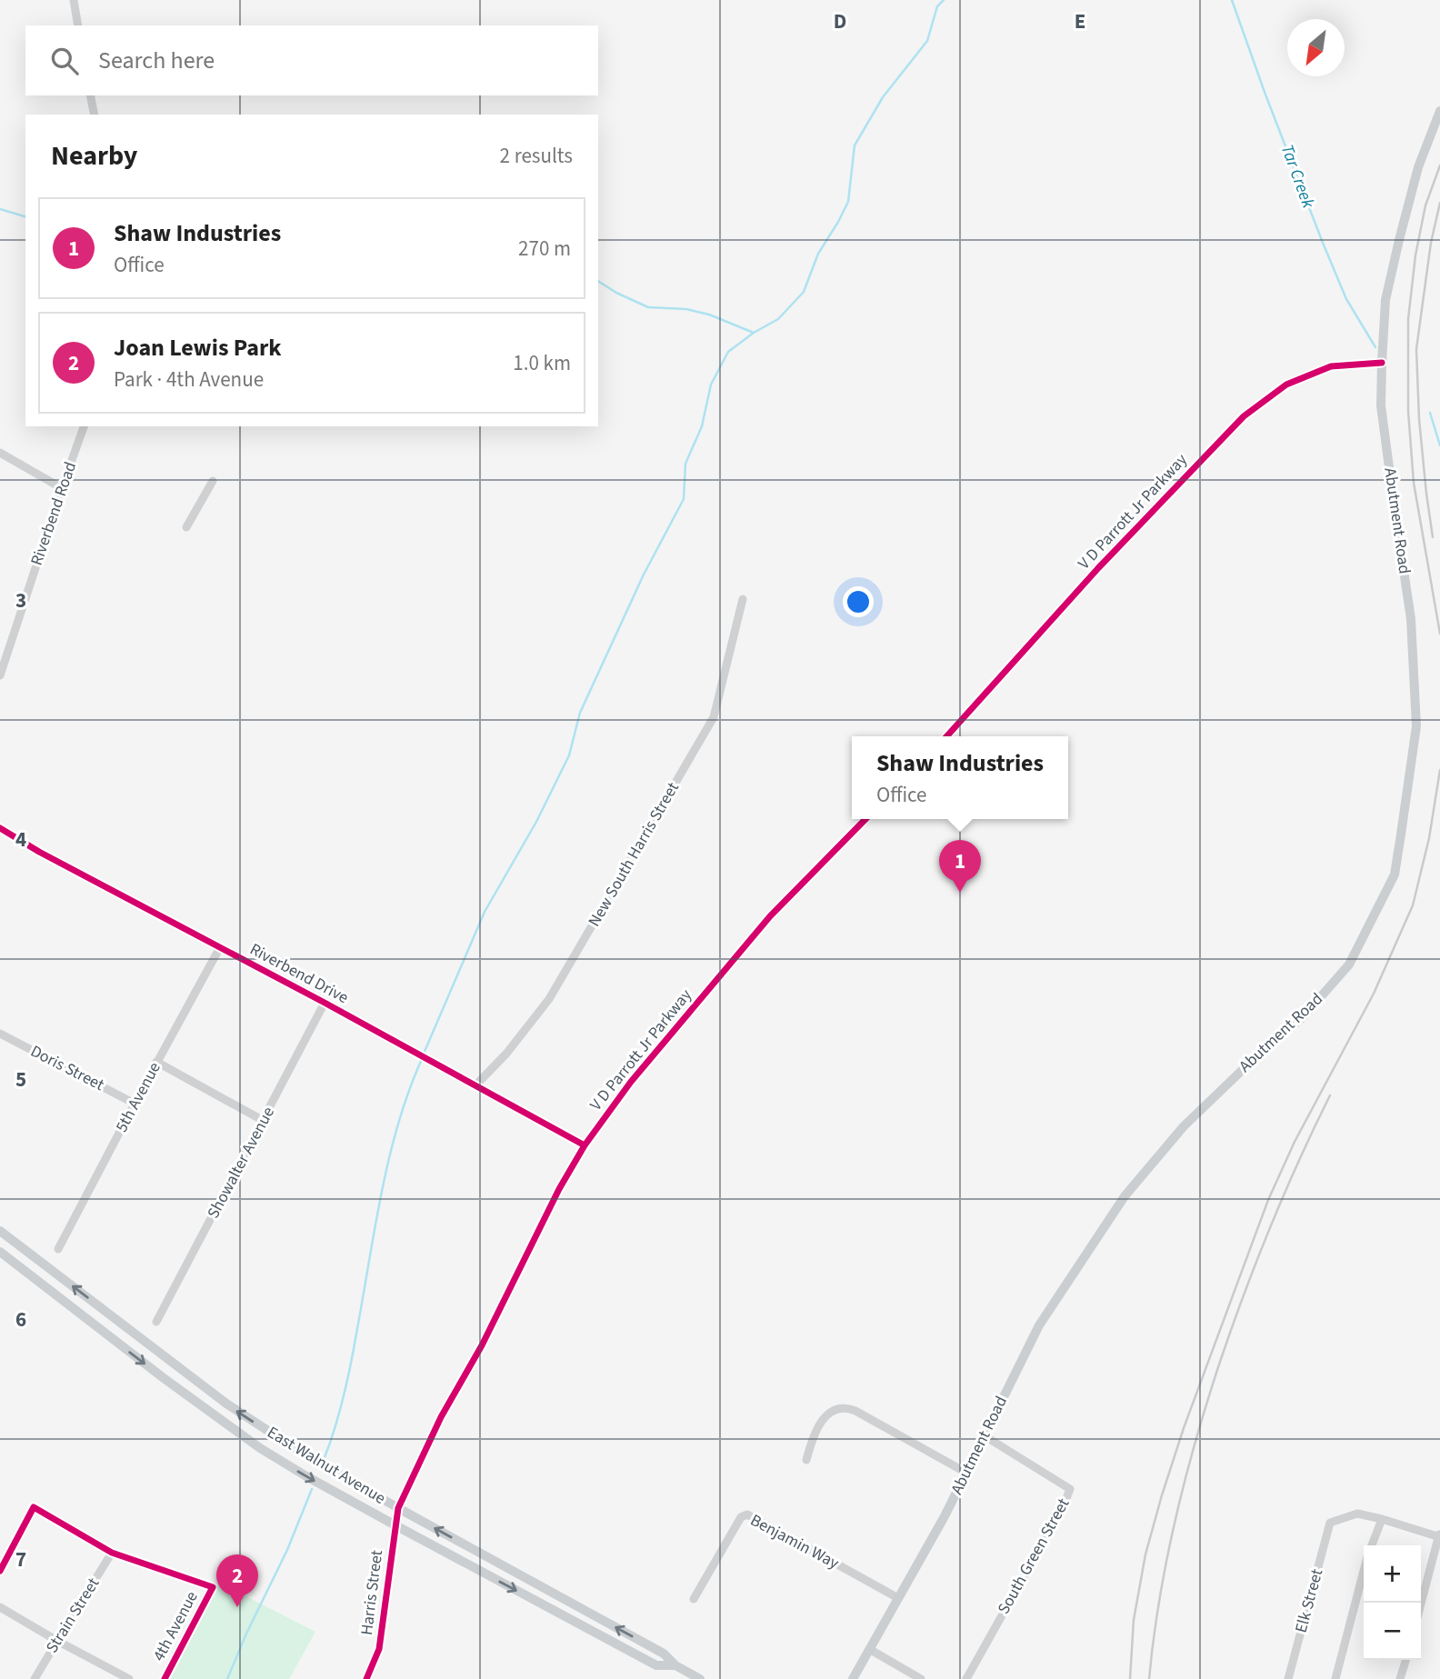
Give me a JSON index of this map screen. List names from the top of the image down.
{
  "streets": {
    "main road": ["Abutment Road", "East Walnut Avenue"],
    "street": [
      "V D Parrott Jr Parkway",
      "Riverbend Road",
      "New South Harris Street",
      "Riverbend Drive",
      "Doris Street",
      "5th Avenue",
      "Showalter Avenue",
      "Benjamin Way",
      "South Green Street",
      "Harris Street",
      "Elk Street",
      "Strain Street",
      "4th Avenue"
    ]
  },
  "crossings": [
    ["V D Parrott Jr Parkway", "Abutment Road"],
    ["V D Parrott Jr Parkway", "Riverbend Drive"],
    ["V D Parrott Jr Parkway", "East Walnut Avenue"],
    ["V D Parrott Jr Parkway", "Harris Street"],
    ["Abutment Road", "Benjamin Way"],
    ["Abutment Road", "South Green Street"],
    ["New South Harris Street", "Riverbend Drive"],
    ["Riverbend Drive", "5th Avenue"],
    ["Riverbend Drive", "Showalter Avenue"],
    ["Doris Street", "5th Avenue"],
    ["East Walnut Avenue", "Harris Street"],
    ["Strain Street", "4th Avenue"]
  ],
  "water": ["Tar Creek"],
  "north": "bottom left",
  "page": {
    "search": "Search here",
    "heading": ["Nearby", "2 results"],
    "list": [
      {
        "mark": "1",
        "name": "Shaw Industries",
        "note": "Office",
        "value": "270 m"
      },
      {
        "mark": "2",
        "name": "Joan Lewis Park",
        "note": "Park · 4th Avenue",
        "value": "1.0 km"
      }
    ],
    "popup": ["Shaw Industries", "Office"],
    "pins": ["1", "2"],
    "map_buttons": ["+", "−"]
  },
  "grid": {
    "columns": ["D", "E"],
    "rows": [
      "3",
      "4",
      "5",
      "6",
      "7"
    ]
  }
}
